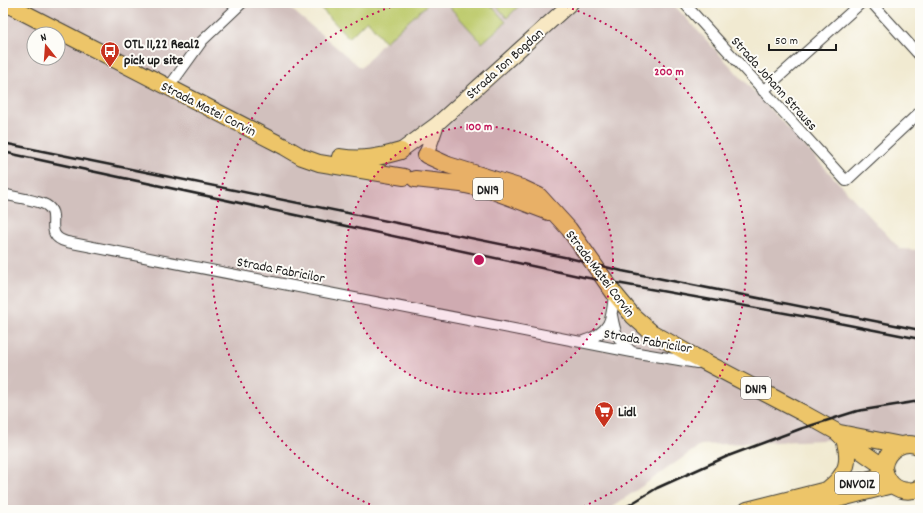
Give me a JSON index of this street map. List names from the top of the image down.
{
  "streets": {
    "main road": [
      "Strada Ion Bogdan",
      "Strada Matei Corvin",
      "DN19",
      "DNVO1Z"
    ],
    "street": ["Strada Johann Strauss", "Strada Fabricilor"]
  },
  "crossings": [
    ["Strada Ion Bogdan", "Strada Matei Corvin"],
    ["Strada Ion Bogdan", "DN19"],
    ["Strada Matei Corvin", "DN19"],
    ["Strada Matei Corvin", "Strada Fabricilor"],
    ["DN19", "DNVO1Z"]
  ],
  "places": {
    "bus stop": ["OTL 11,22 Real2 pick up site"],
    "supermarket": ["Lidl"]
  },
  "scale_bar": "50 m",
  "north": "top",
  "rings": ["200 m", "100 m"]
}
